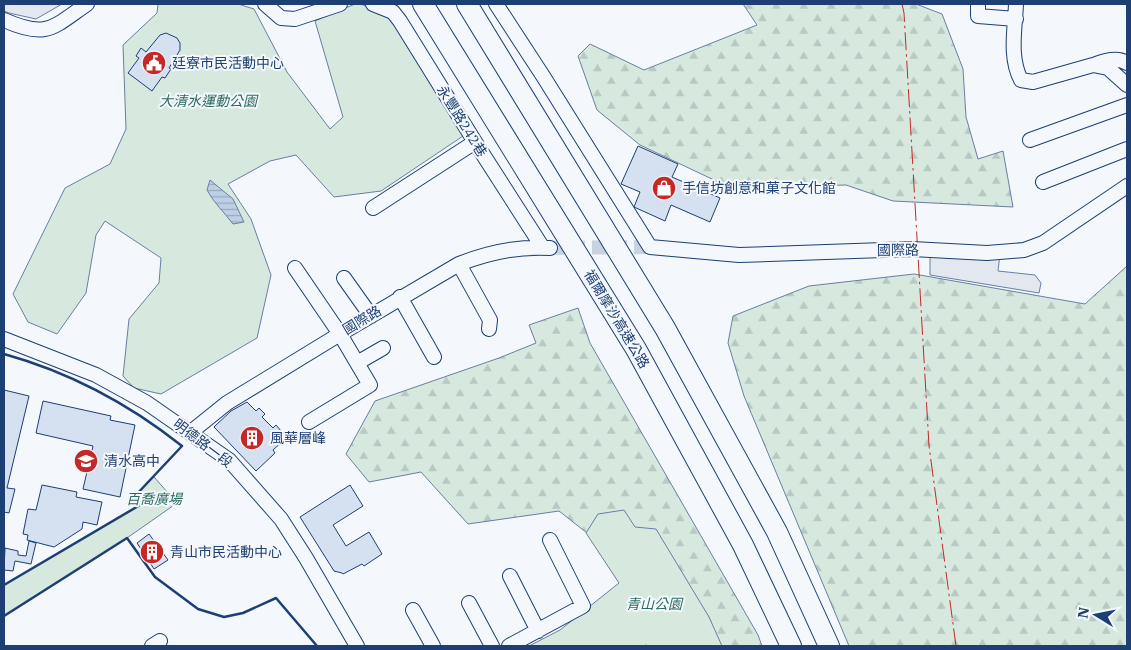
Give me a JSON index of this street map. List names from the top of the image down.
{
  "streets": {
    "highway": ["福爾摩沙高速公路"],
    "street": ["永豐路242巷", "國際路", "明德路一段"]
  },
  "crossings": [
    ["永豐路242巷", "國際路"],
    ["國際路", "明德路一段"]
  ],
  "parks": ["大清水運動公園", "百喬廣場", "青山公園"],
  "places": {
    "public building": ["廷寮市民活動中心"],
    "shop": ["手信坊創意和菓子文化館"],
    "building": ["風華層峰", "青山市民活動中心"],
    "school or university": ["清水高中"]
  },
  "north": "left"
}
